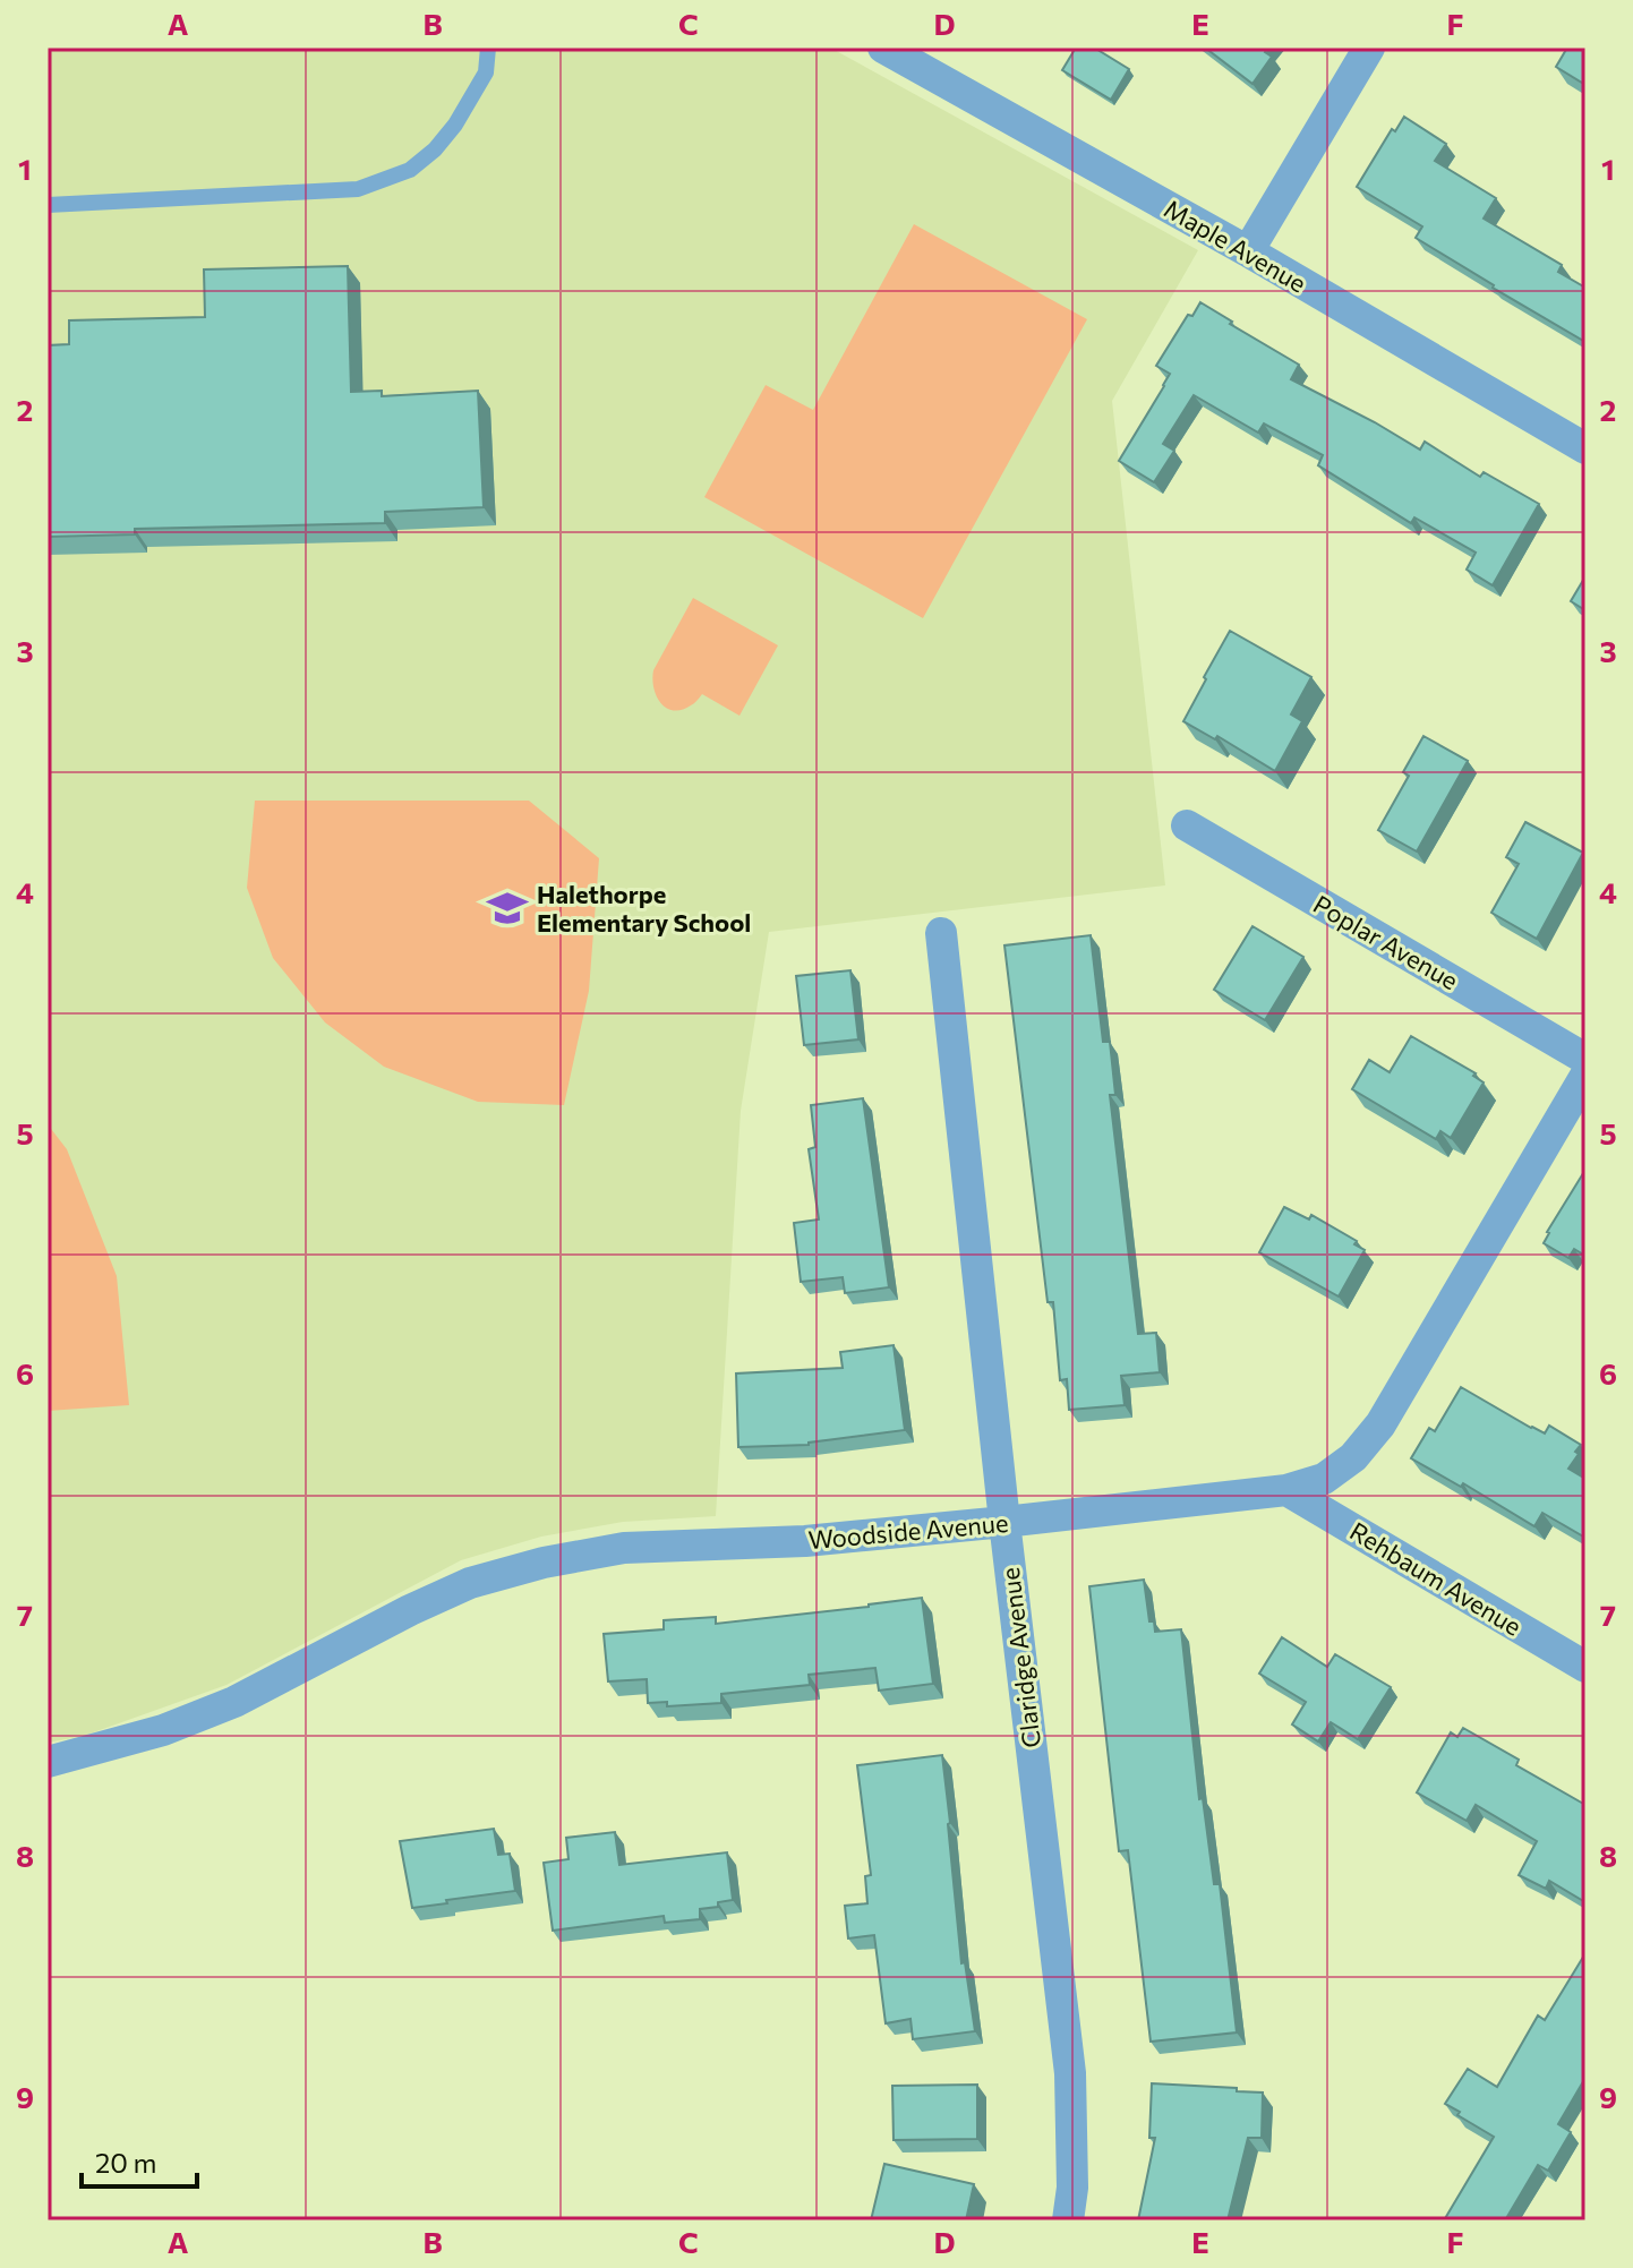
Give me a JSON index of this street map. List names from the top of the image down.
{
  "streets": {
    "street": [
      "Maple Avenue",
      "Poplar Avenue",
      "Woodside Avenue",
      "Rehbaum Avenue",
      "Claridge Avenue"
    ]
  },
  "crossings": [
    ["Woodside Avenue", "Rehbaum Avenue"],
    ["Woodside Avenue", "Claridge Avenue"]
  ],
  "places": {
    "school or university": ["Halethorpe Elementary School"]
  },
  "scale_bar": "20 m",
  "grid": {
    "columns": [
      "A",
      "B",
      "C",
      "D",
      "E",
      "F"
    ],
    "rows": [
      "1",
      "2",
      "3",
      "4",
      "5",
      "6",
      "7",
      "8",
      "9"
    ]
  }
}
